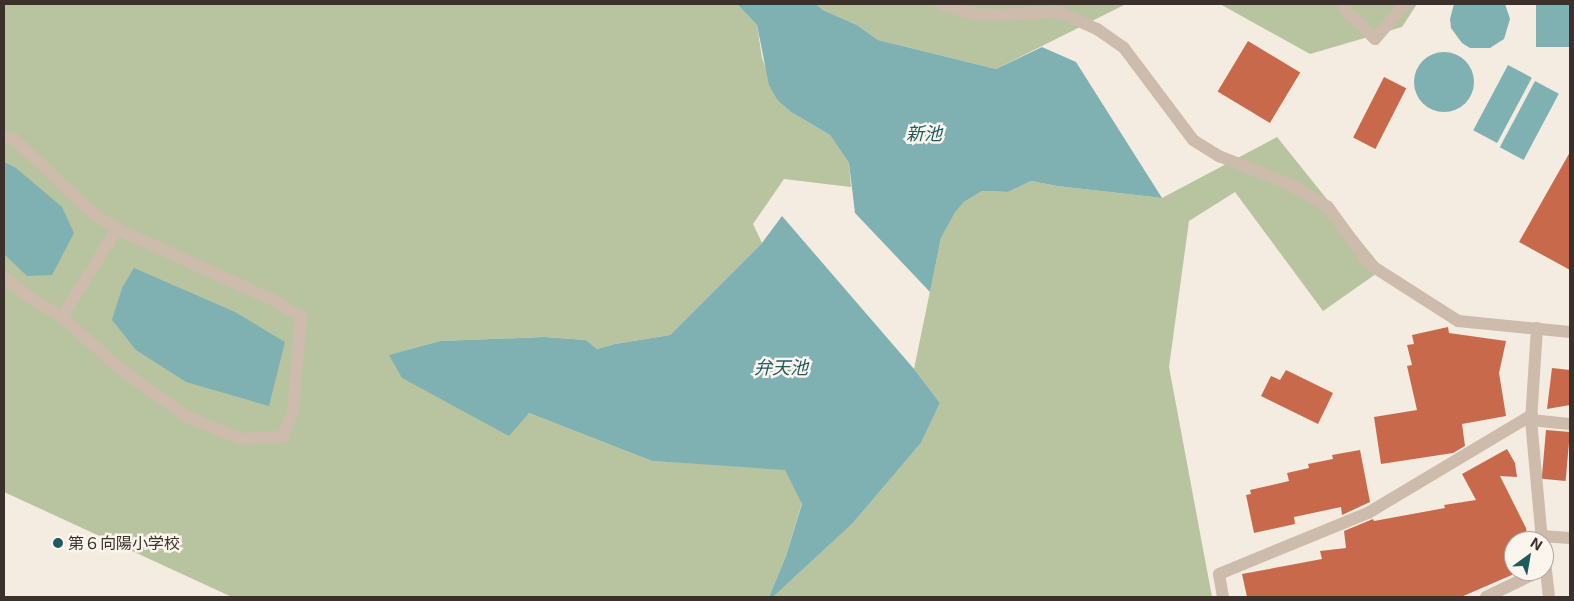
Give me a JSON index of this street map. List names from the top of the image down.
{
  "water": ["新池", "弁天池"],
  "places": ["第６向陽小学校"],
  "north": "top right"
}
